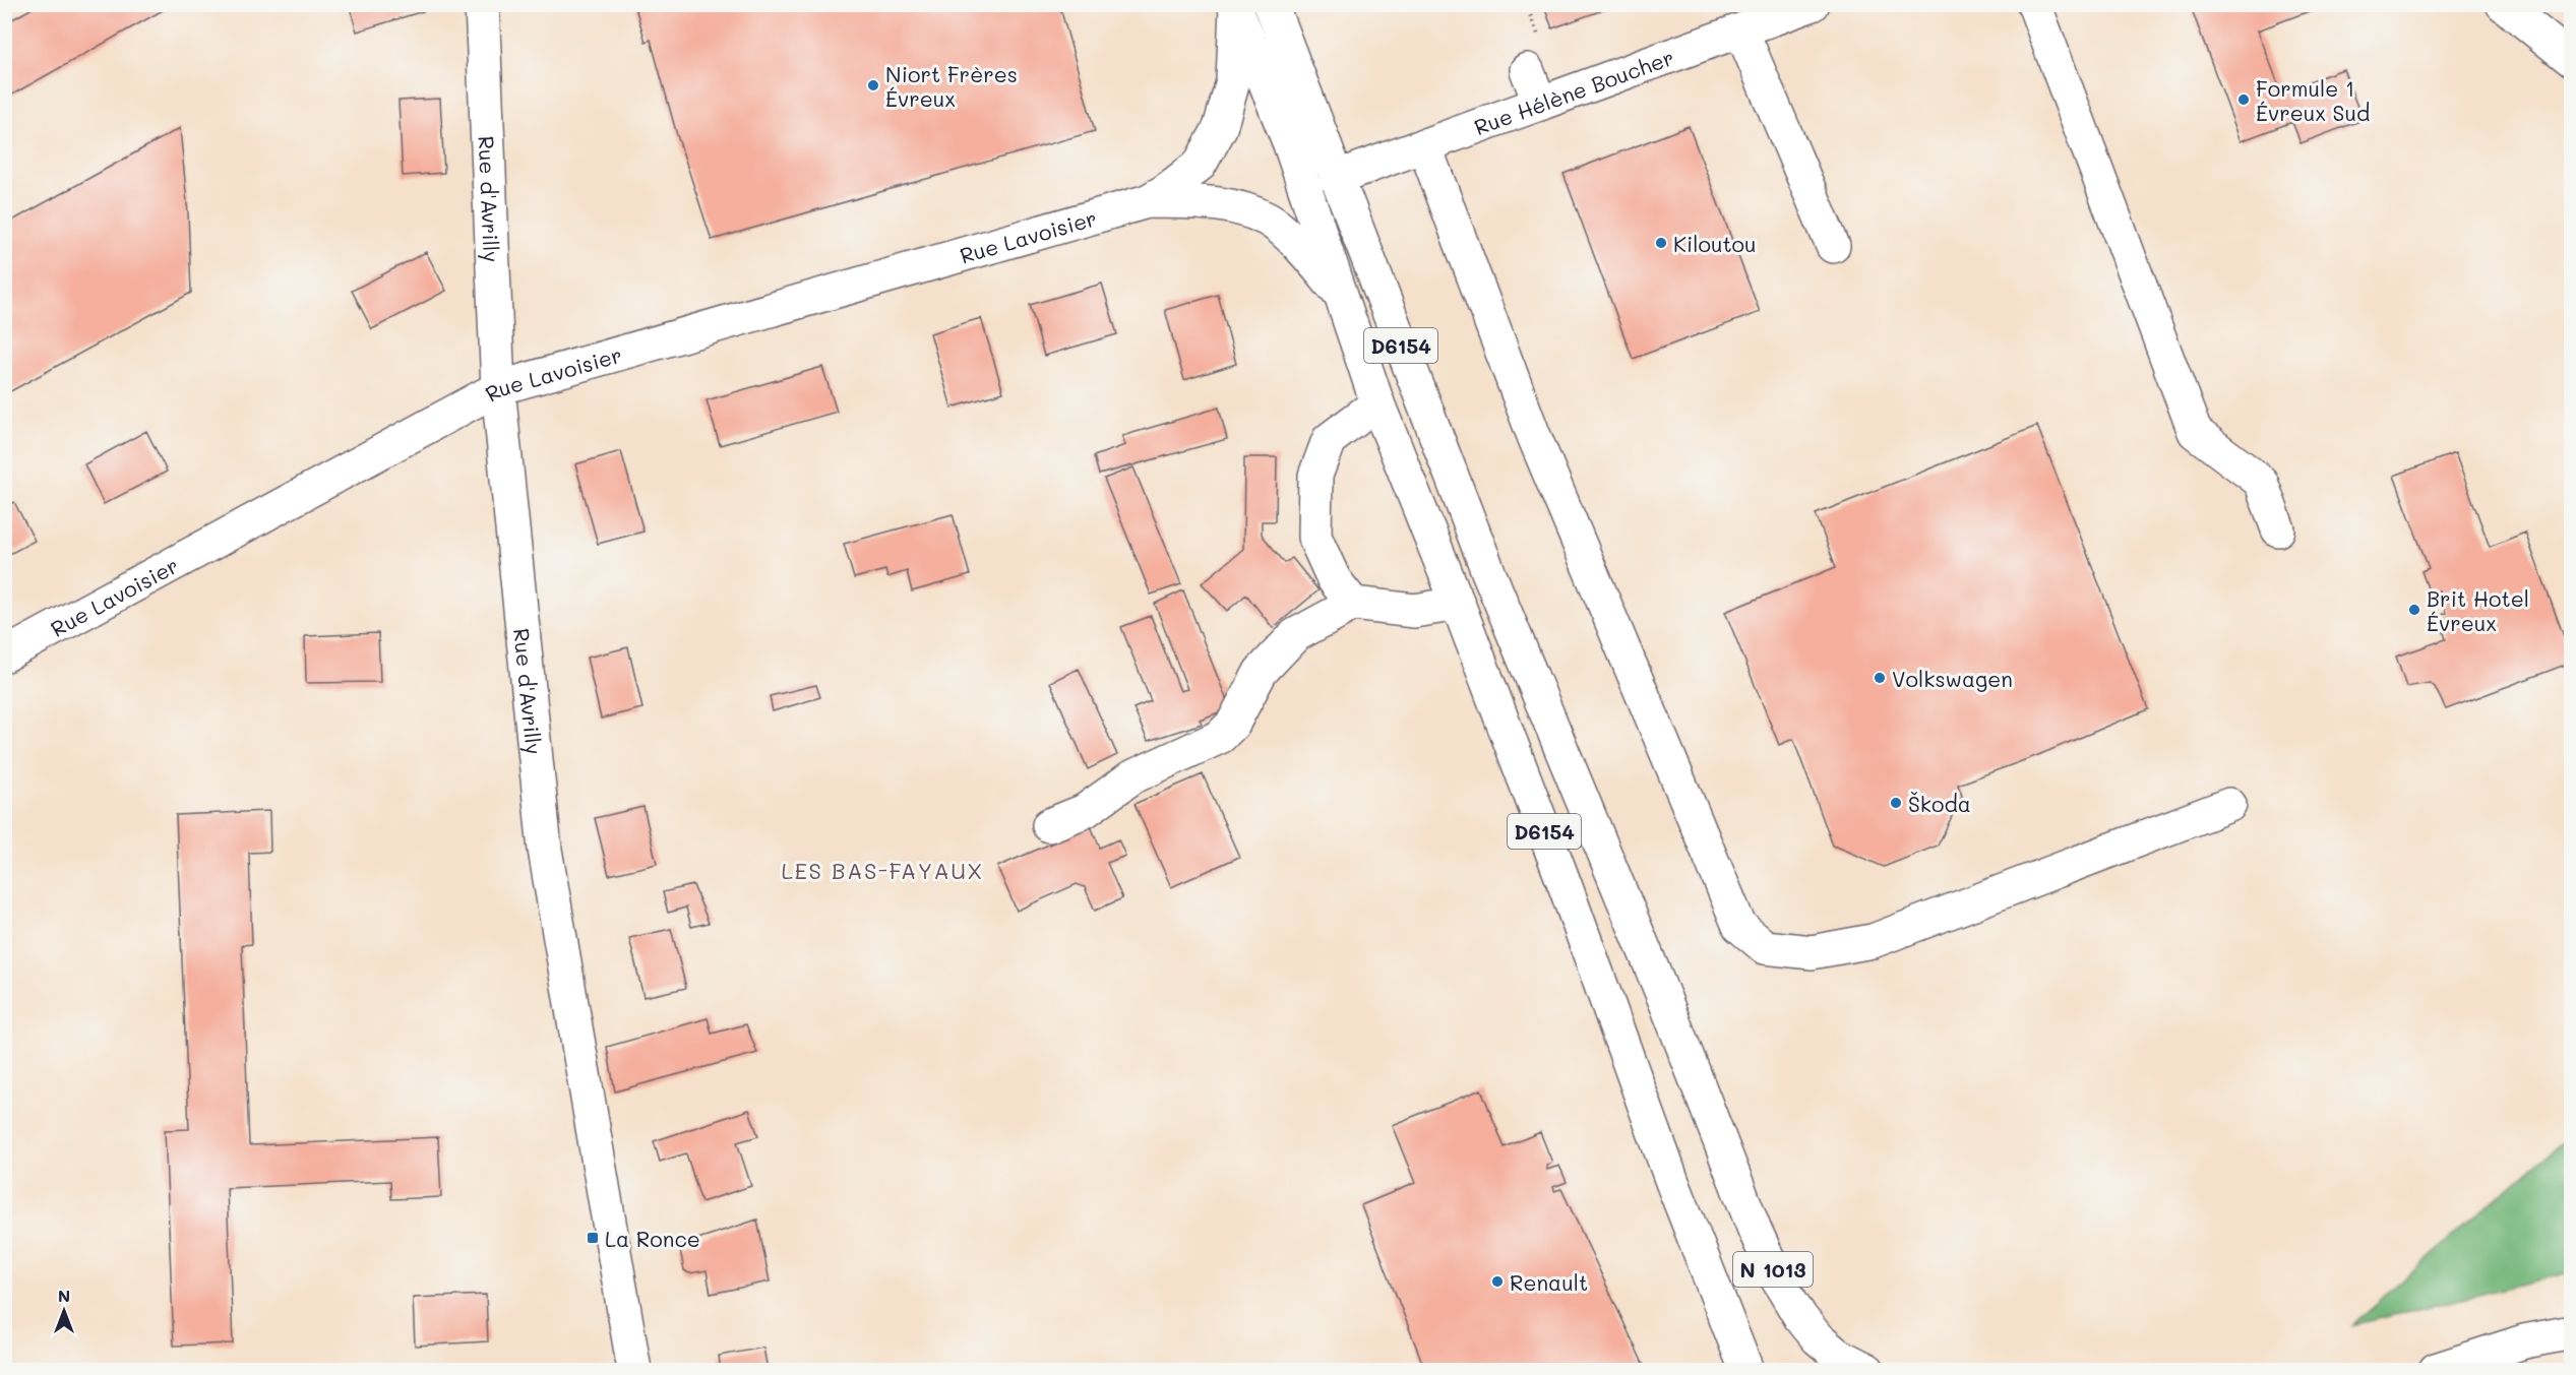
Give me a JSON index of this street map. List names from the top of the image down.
{
  "streets": {
    "main road": [
      "Rue Hélène Boucher",
      "Rue d'Avrilly",
      "Rue Lavoisier",
      "D6154",
      "N 1013"
    ]
  },
  "crossings": [
    ["Rue Hélène Boucher", "D6154"],
    ["Rue d'Avrilly", "Rue Lavoisier"],
    ["Rue Lavoisier", "D6154"],
    ["D6154", "N 1013"]
  ],
  "districts": ["LES BAS-FAYAUX"],
  "places": {
    "other": [
      "Niort Frères Évreux",
      "Formule 1 Évreux Sud",
      "Kiloutou",
      "Brit Hotel Évreux",
      "Volkswagen",
      "Škoda",
      "Renault"
    ],
    "transit": ["La Ronce"]
  },
  "north": "top"
}
